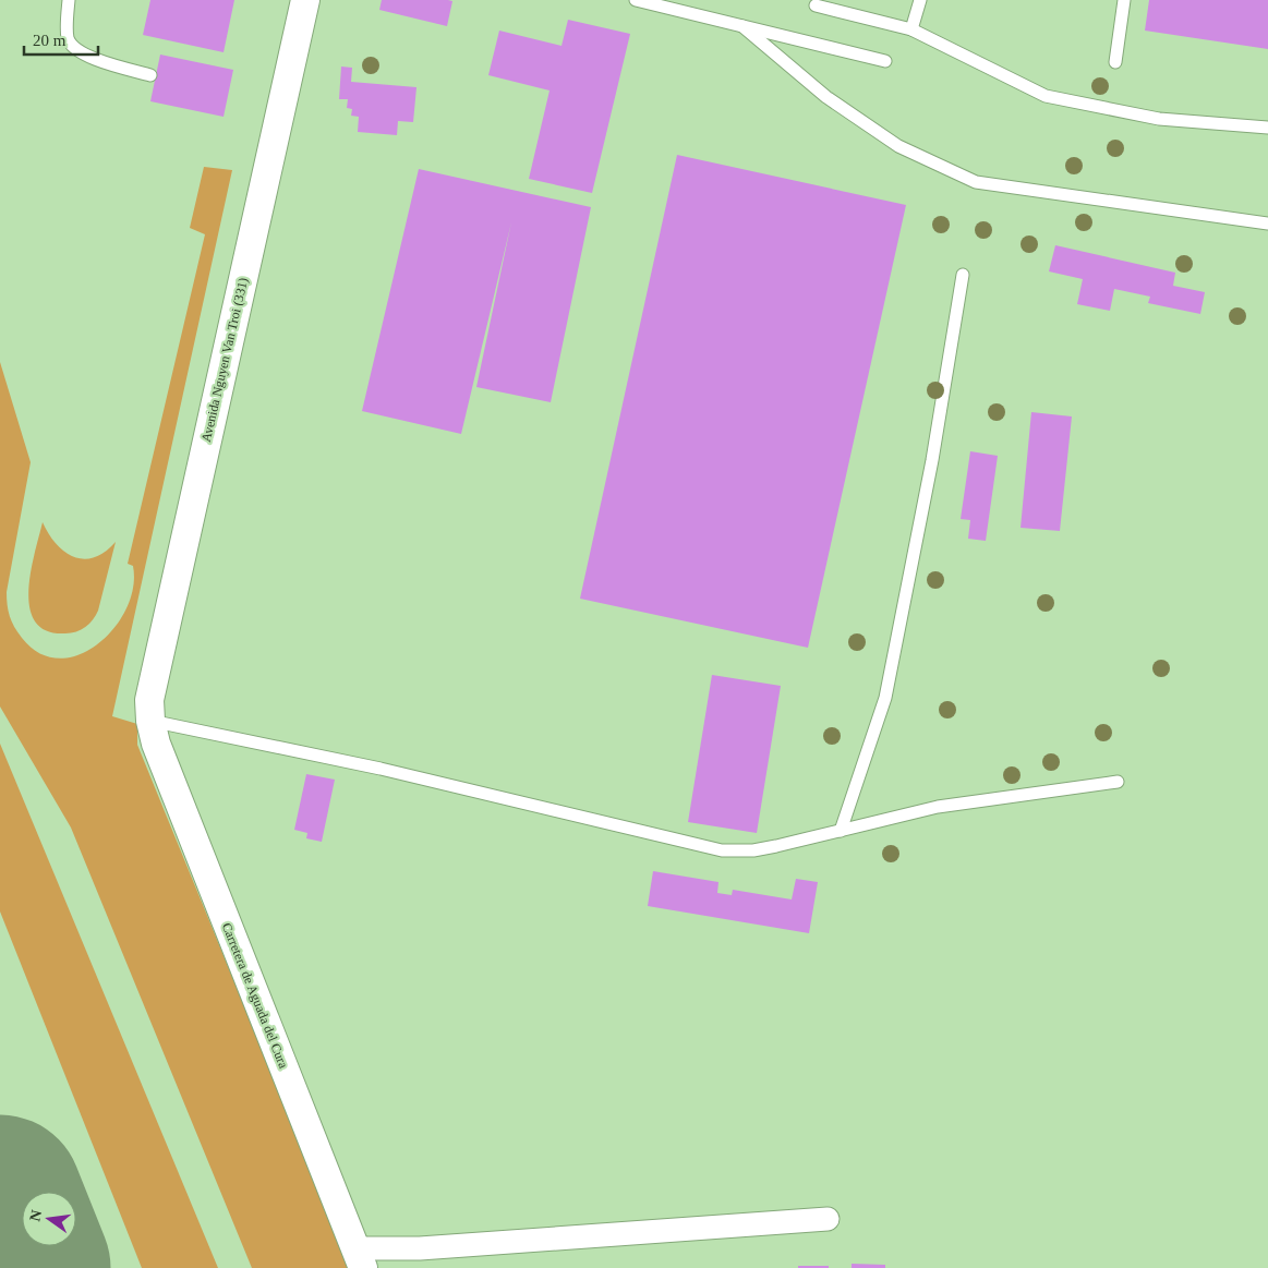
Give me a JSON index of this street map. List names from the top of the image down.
{
  "streets": {
    "street": ["Avenida Nguyen Van Troi (331)", "Carretera de Aguada del Cura"]
  },
  "crossings": [
    ["Avenida Nguyen Van Troi (331)", "Carretera de Aguada del Cura"]
  ],
  "scale_bar": "20 m",
  "north": "left"
}
